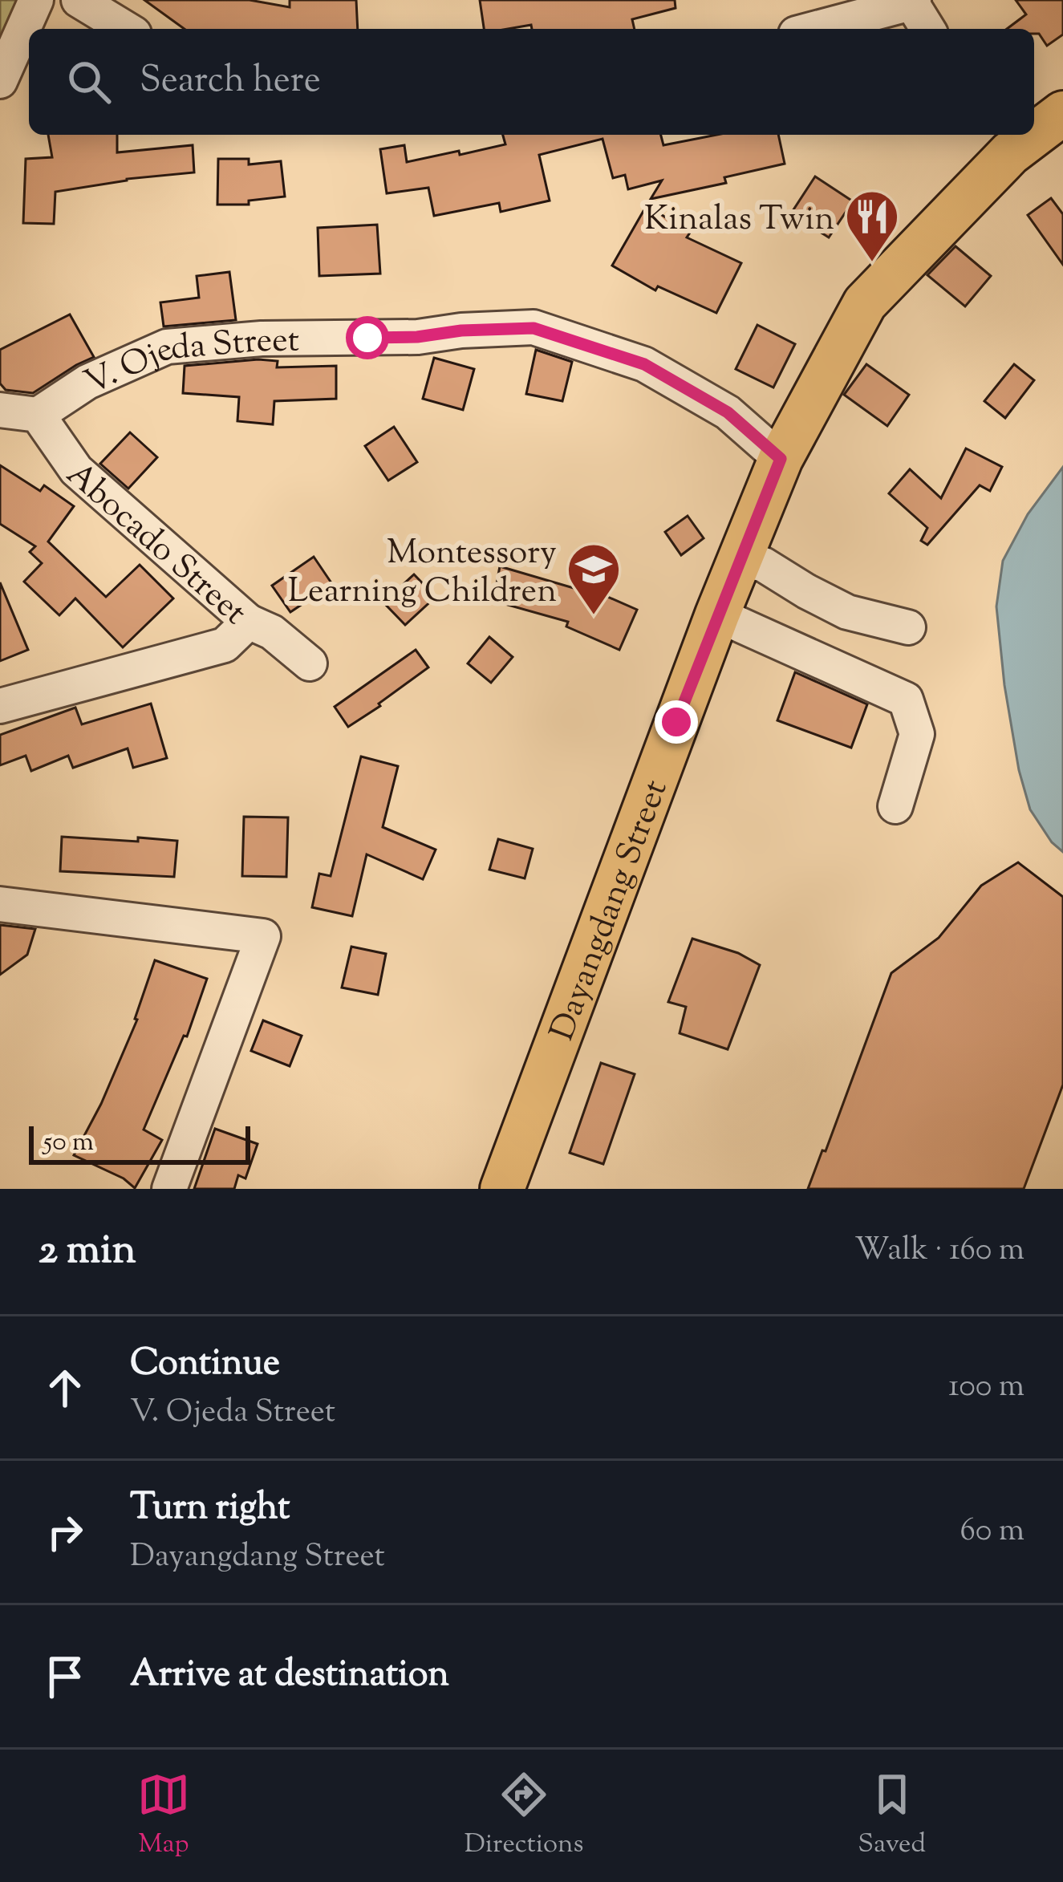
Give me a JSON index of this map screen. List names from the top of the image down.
{
  "streets": {
    "main road": ["Dayangdang Street"],
    "street": ["V. Ojeda Street", "Abocado Street"]
  },
  "crossings": [
    ["V. Ojeda Street", "Abocado Street"],
    ["V. Ojeda Street", "Dayangdang Street"]
  ],
  "places": {
    "restaurant": ["Kinalas Twin"],
    "school or university": ["Montessory Learning Children"]
  },
  "scale_bar": "50 m",
  "page": {
    "search": "Search here",
    "scale": "50 m",
    "heading": ["2 min", "Walk · 160 m"],
    "list": [
      ["Continue", "V. Ojeda Street", "100 m"],
      ["Turn right", "Dayangdang Street", "60 m"],
      "Arrive at destination"
    ],
    "nav": ["Map", "Directions", "Saved"]
  }
}
